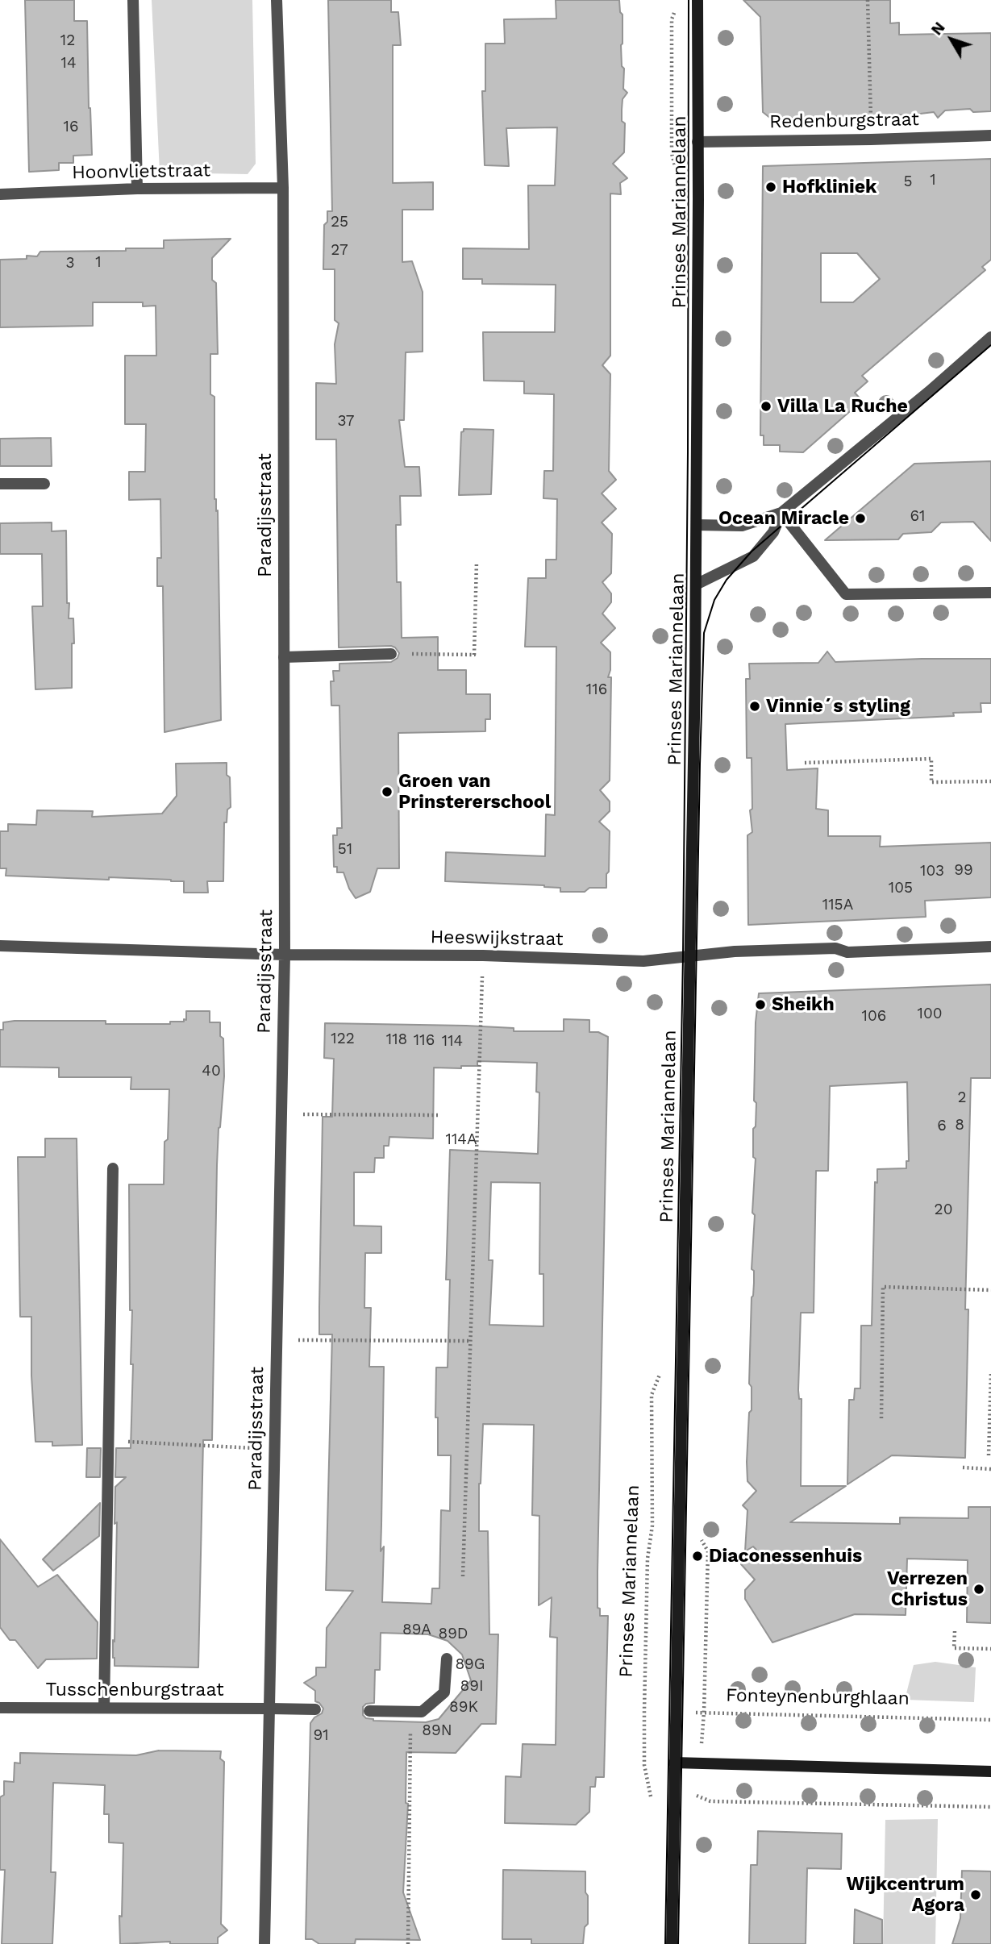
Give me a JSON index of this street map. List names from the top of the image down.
{
  "streets": {
    "street": [
      "Redenburgstraat",
      "Hoonvlietstraat",
      "Prinses Mariannelaan",
      "Paradijsstraat",
      "Heeswijkstraat",
      "Tusschenburgstraat"
    ],
    "path": ["Fonteynenburghlaan"]
  },
  "crossings": [
    ["Redenburgstraat", "Prinses Mariannelaan"],
    ["Hoonvlietstraat", "Paradijsstraat"],
    ["Prinses Mariannelaan", "Heeswijkstraat"],
    ["Prinses Mariannelaan", "Fonteynenburghlaan"],
    ["Paradijsstraat", "Heeswijkstraat"],
    ["Paradijsstraat", "Tusschenburgstraat"]
  ],
  "places": [
    "Hofkliniek",
    "Villa La Ruche",
    "Ocean Miracle",
    "Vinnie´s styling",
    "Groen van Prinstererschool",
    "Sheikh",
    "Diaconessenhuis",
    "Verrezen Christus",
    "Wijkcentrum Agora"
  ],
  "house_numbers": [
    "12",
    "14",
    "16",
    "1",
    "5",
    "25",
    "27",
    "1",
    "3",
    "37",
    "61",
    "116",
    "51",
    "99",
    "103",
    "105",
    "115A",
    "100",
    "106",
    "122",
    "118",
    "116",
    "114",
    "40",
    "2",
    "8",
    "6",
    "114A",
    "20",
    "89A",
    "89D",
    "89G",
    "89I",
    "89K",
    "89N",
    "91"
  ],
  "north": "top left"
}
